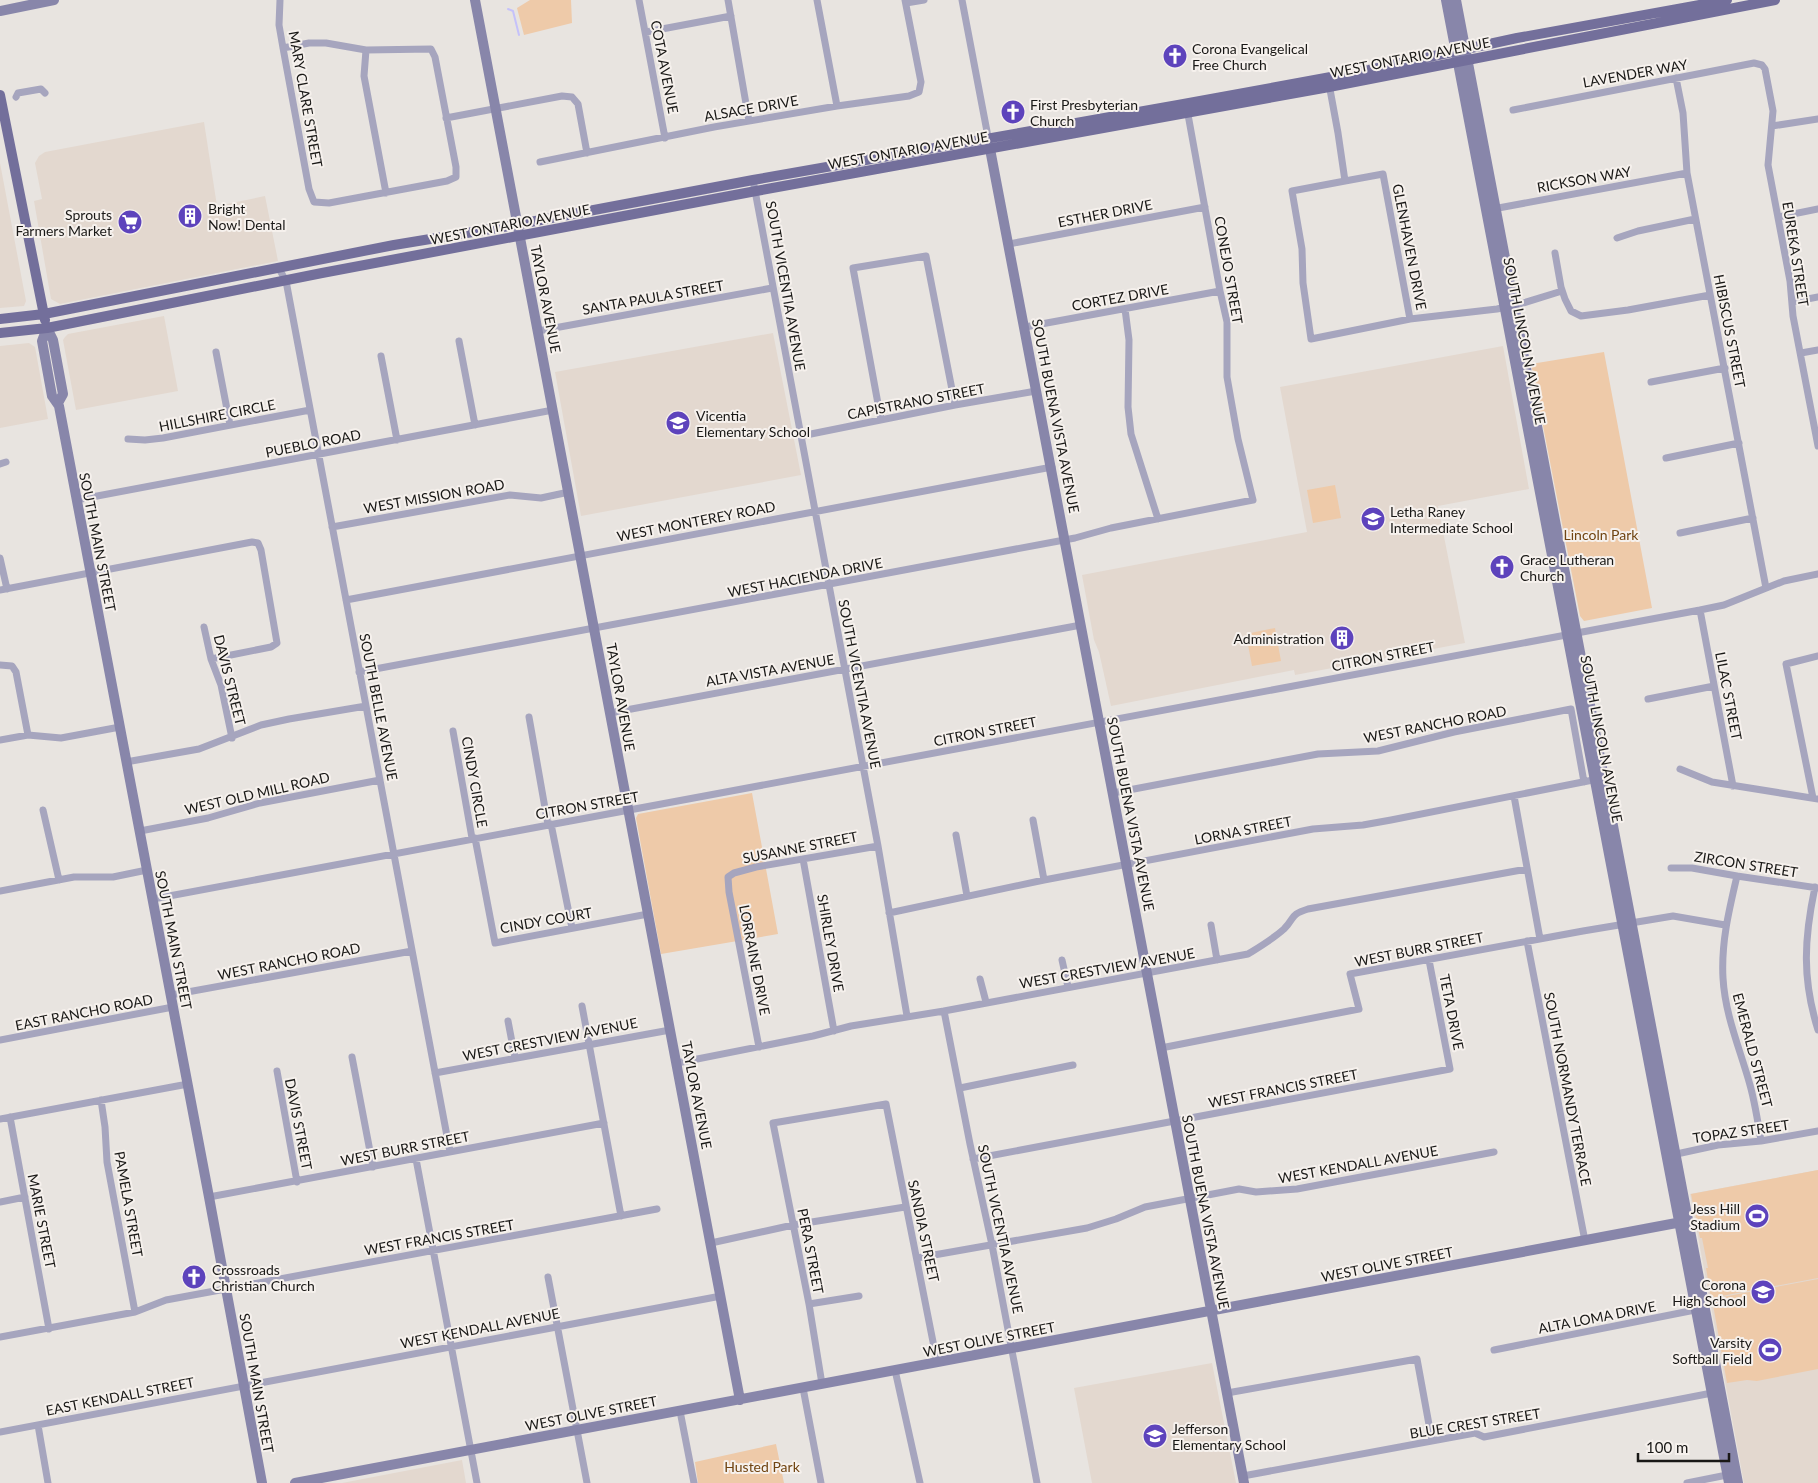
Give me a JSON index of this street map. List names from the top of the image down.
{
  "streets": {
    "main road": ["WEST ONTARIO AVENUE", "SOUTH MAIN STREET"],
    "street": [
      "COTA AVENUE",
      "LAVENDER WAY",
      "MARY CLARE STREET",
      "ALSACE DRIVE",
      "RICKSON WAY",
      "ESTHER DRIVE",
      "GLENHAVEN DRIVE",
      "EUREKA STREET",
      "CONEJO STREET",
      "SOUTH VICENTIA AVENUE",
      "SANTA PAULA STREET",
      "CORTEZ DRIVE",
      "TAYLOR AVENUE",
      "HIBISCUS STREET",
      "SOUTH LINCOLN AVENUE",
      "CAPISTRANO STREET",
      "HILLSHIRE CIRCLE",
      "SOUTH BUENA VISTA AVENUE",
      "PUEBLO ROAD",
      "WEST MISSION ROAD",
      "WEST MONTEREY ROAD",
      "WEST HACIENDA DRIVE",
      "CITRON STREET",
      "ALTA VISTA AVENUE",
      "DAVIS STREET",
      "LILAC STREET",
      "SOUTH BELLE AVENUE",
      "WEST RANCHO ROAD",
      "CINDY CIRCLE",
      "WEST OLD MILL ROAD",
      "LORNA STREET",
      "SUSANNE STREET",
      "ZIRCON STREET",
      "CINDY COURT",
      "SHIRLEY DRIVE",
      "WEST BURR STREET",
      "LORRAINE DRIVE",
      "WEST CRESTVIEW AVENUE",
      "EAST RANCHO ROAD",
      "TETA DRIVE",
      "EMERALD STREET",
      "WEST FRANCIS STREET",
      "SOUTH NORMANDY TERRACE",
      "TOPAZ STREET",
      "WEST KENDALL AVENUE",
      "PAMELA STREET",
      "MARIE STREET",
      "SANDIA STREET",
      "PERA STREET",
      "WEST OLIVE STREET",
      "ALTA LOMA DRIVE",
      "EAST KENDALL STREET",
      "BLUE CREST STREET"
    ]
  },
  "crossings": [
    ["WEST ONTARIO AVENUE", "CONEJO STREET"],
    ["WEST ONTARIO AVENUE", "SOUTH VICENTIA AVENUE"],
    ["WEST ONTARIO AVENUE", "TAYLOR AVENUE"],
    ["WEST ONTARIO AVENUE", "SOUTH LINCOLN AVENUE"],
    ["WEST ONTARIO AVENUE", "SOUTH BUENA VISTA AVENUE"],
    ["WEST ONTARIO AVENUE", "SOUTH MAIN STREET"],
    ["WEST ONTARIO AVENUE", "SOUTH BELLE AVENUE"],
    ["COTA AVENUE", "ALSACE DRIVE"],
    ["LAVENDER WAY", "EUREKA STREET"],
    ["LAVENDER WAY", "HIBISCUS STREET"],
    ["RICKSON WAY", "HIBISCUS STREET"],
    ["RICKSON WAY", "SOUTH LINCOLN AVENUE"],
    ["ESTHER DRIVE", "CONEJO STREET"],
    ["ESTHER DRIVE", "SOUTH BUENA VISTA AVENUE"],
    ["CONEJO STREET", "CORTEZ DRIVE"],
    ["CONEJO STREET", "WEST HACIENDA DRIVE"],
    ["SOUTH VICENTIA AVENUE", "SANTA PAULA STREET"],
    ["SOUTH VICENTIA AVENUE", "CAPISTRANO STREET"],
    ["SOUTH VICENTIA AVENUE", "WEST MONTEREY ROAD"],
    ["SOUTH VICENTIA AVENUE", "WEST HACIENDA DRIVE"],
    ["SOUTH VICENTIA AVENUE", "CITRON STREET"],
    ["SOUTH VICENTIA AVENUE", "ALTA VISTA AVENUE"],
    ["SOUTH VICENTIA AVENUE", "LORNA STREET"],
    ["SOUTH VICENTIA AVENUE", "SUSANNE STREET"],
    ["SOUTH VICENTIA AVENUE", "WEST CRESTVIEW AVENUE"],
    ["SOUTH VICENTIA AVENUE", "WEST FRANCIS STREET"],
    ["SOUTH VICENTIA AVENUE", "WEST KENDALL AVENUE"],
    ["SOUTH VICENTIA AVENUE", "WEST OLIVE STREET"],
    ["SANTA PAULA STREET", "TAYLOR AVENUE"],
    ["CORTEZ DRIVE", "SOUTH BUENA VISTA AVENUE"],
    ["TAYLOR AVENUE", "PUEBLO ROAD"],
    ["TAYLOR AVENUE", "WEST MISSION ROAD"],
    ["TAYLOR AVENUE", "WEST MONTEREY ROAD"],
    ["TAYLOR AVENUE", "WEST HACIENDA DRIVE"],
    ["TAYLOR AVENUE", "CITRON STREET"],
    ["TAYLOR AVENUE", "ALTA VISTA AVENUE"],
    ["TAYLOR AVENUE", "CINDY COURT"],
    ["TAYLOR AVENUE", "WEST CRESTVIEW AVENUE"],
    ["TAYLOR AVENUE", "WEST KENDALL AVENUE"],
    ["TAYLOR AVENUE", "WEST OLIVE STREET"],
    ["HIBISCUS STREET", "CITRON STREET"],
    ["SOUTH LINCOLN AVENUE", "CITRON STREET"],
    ["SOUTH LINCOLN AVENUE", "LORNA STREET"],
    ["SOUTH LINCOLN AVENUE", "WEST BURR STREET"],
    ["SOUTH LINCOLN AVENUE", "TOPAZ STREET"],
    ["SOUTH LINCOLN AVENUE", "WEST OLIVE STREET"],
    ["SOUTH LINCOLN AVENUE", "ALTA LOMA DRIVE"],
    ["SOUTH LINCOLN AVENUE", "BLUE CREST STREET"],
    ["CAPISTRANO STREET", "SOUTH BUENA VISTA AVENUE"],
    ["HILLSHIRE CIRCLE", "SOUTH BELLE AVENUE"],
    ["SOUTH BUENA VISTA AVENUE", "WEST MONTEREY ROAD"],
    ["SOUTH BUENA VISTA AVENUE", "WEST HACIENDA DRIVE"],
    ["SOUTH BUENA VISTA AVENUE", "CITRON STREET"],
    ["SOUTH BUENA VISTA AVENUE", "ALTA VISTA AVENUE"],
    ["SOUTH BUENA VISTA AVENUE", "WEST RANCHO ROAD"],
    ["SOUTH BUENA VISTA AVENUE", "LORNA STREET"],
    ["SOUTH BUENA VISTA AVENUE", "WEST BURR STREET"],
    ["SOUTH BUENA VISTA AVENUE", "WEST CRESTVIEW AVENUE"],
    ["SOUTH BUENA VISTA AVENUE", "WEST FRANCIS STREET"],
    ["SOUTH BUENA VISTA AVENUE", "WEST KENDALL AVENUE"],
    ["SOUTH BUENA VISTA AVENUE", "WEST OLIVE STREET"],
    ["SOUTH BUENA VISTA AVENUE", "BLUE CREST STREET"],
    ["PUEBLO ROAD", "SOUTH MAIN STREET"],
    ["PUEBLO ROAD", "SOUTH BELLE AVENUE"],
    ["WEST MISSION ROAD", "SOUTH BELLE AVENUE"],
    ["WEST MONTEREY ROAD", "SOUTH BELLE AVENUE"],
    ["SOUTH MAIN STREET", "CITRON STREET"],
    ["SOUTH MAIN STREET", "WEST RANCHO ROAD"],
    ["SOUTH MAIN STREET", "WEST OLD MILL ROAD"],
    ["SOUTH MAIN STREET", "WEST BURR STREET"],
    ["SOUTH MAIN STREET", "EAST RANCHO ROAD"],
    ["SOUTH MAIN STREET", "WEST FRANCIS STREET"],
    ["SOUTH MAIN STREET", "WEST KENDALL AVENUE"],
    ["SOUTH MAIN STREET", "EAST KENDALL STREET"],
    ["WEST HACIENDA DRIVE", "SOUTH BELLE AVENUE"],
    ["CITRON STREET", "LILAC STREET"],
    ["CITRON STREET", "SOUTH BELLE AVENUE"],
    ["CITRON STREET", "CINDY CIRCLE"],
    ["CITRON STREET", "CINDY COURT"],
    ["DAVIS STREET", "WEST BURR STREET"],
    ["SOUTH BELLE AVENUE", "WEST RANCHO ROAD"],
    ["SOUTH BELLE AVENUE", "WEST OLD MILL ROAD"],
    ["SOUTH BELLE AVENUE", "WEST BURR STREET"],
    ["SOUTH BELLE AVENUE", "WEST CRESTVIEW AVENUE"],
    ["WEST RANCHO ROAD", "LORNA STREET"],
    ["CINDY CIRCLE", "CINDY COURT"],
    ["SUSANNE STREET", "SHIRLEY DRIVE"],
    ["SUSANNE STREET", "LORRAINE DRIVE"],
    ["ZIRCON STREET", "EMERALD STREET"],
    ["SHIRLEY DRIVE", "WEST CRESTVIEW AVENUE"],
    ["WEST BURR STREET", "TETA DRIVE"],
    ["WEST BURR STREET", "EMERALD STREET"],
    ["WEST BURR STREET", "SOUTH NORMANDY TERRACE"],
    ["LORRAINE DRIVE", "WEST CRESTVIEW AVENUE"],
    ["TETA DRIVE", "WEST FRANCIS STREET"],
    ["EMERALD STREET", "TOPAZ STREET"],
    ["WEST FRANCIS STREET", "PAMELA STREET"],
    ["WEST FRANCIS STREET", "MARIE STREET"],
    ["SOUTH NORMANDY TERRACE", "WEST OLIVE STREET"],
    ["WEST KENDALL AVENUE", "SANDIA STREET"],
    ["WEST KENDALL AVENUE", "EAST KENDALL STREET"],
    ["SANDIA STREET", "PERA STREET"],
    ["SANDIA STREET", "WEST OLIVE STREET"],
    ["PERA STREET", "WEST OLIVE STREET"]
  ],
  "parks": ["Lincoln Park", "Husted Park"],
  "places": {
    "church": [
      "Corona Evangelical Free Church",
      "First Presbyterian Church",
      "Grace Lutheran Church",
      "Crossroads Christian Church"
    ],
    "building": ["Bright Now! Dental", "Administration"],
    "supermarket": ["Sprouts Farmers Market"],
    "school or university": [
      "Vicentia Elementary School",
      "Letha Raney Intermediate School",
      "Corona High School",
      "Jefferson Elementary School"
    ],
    "sports": ["Jess Hill Stadium", "Varsity Softball Field"]
  },
  "scale_bar": "100 m"
}
